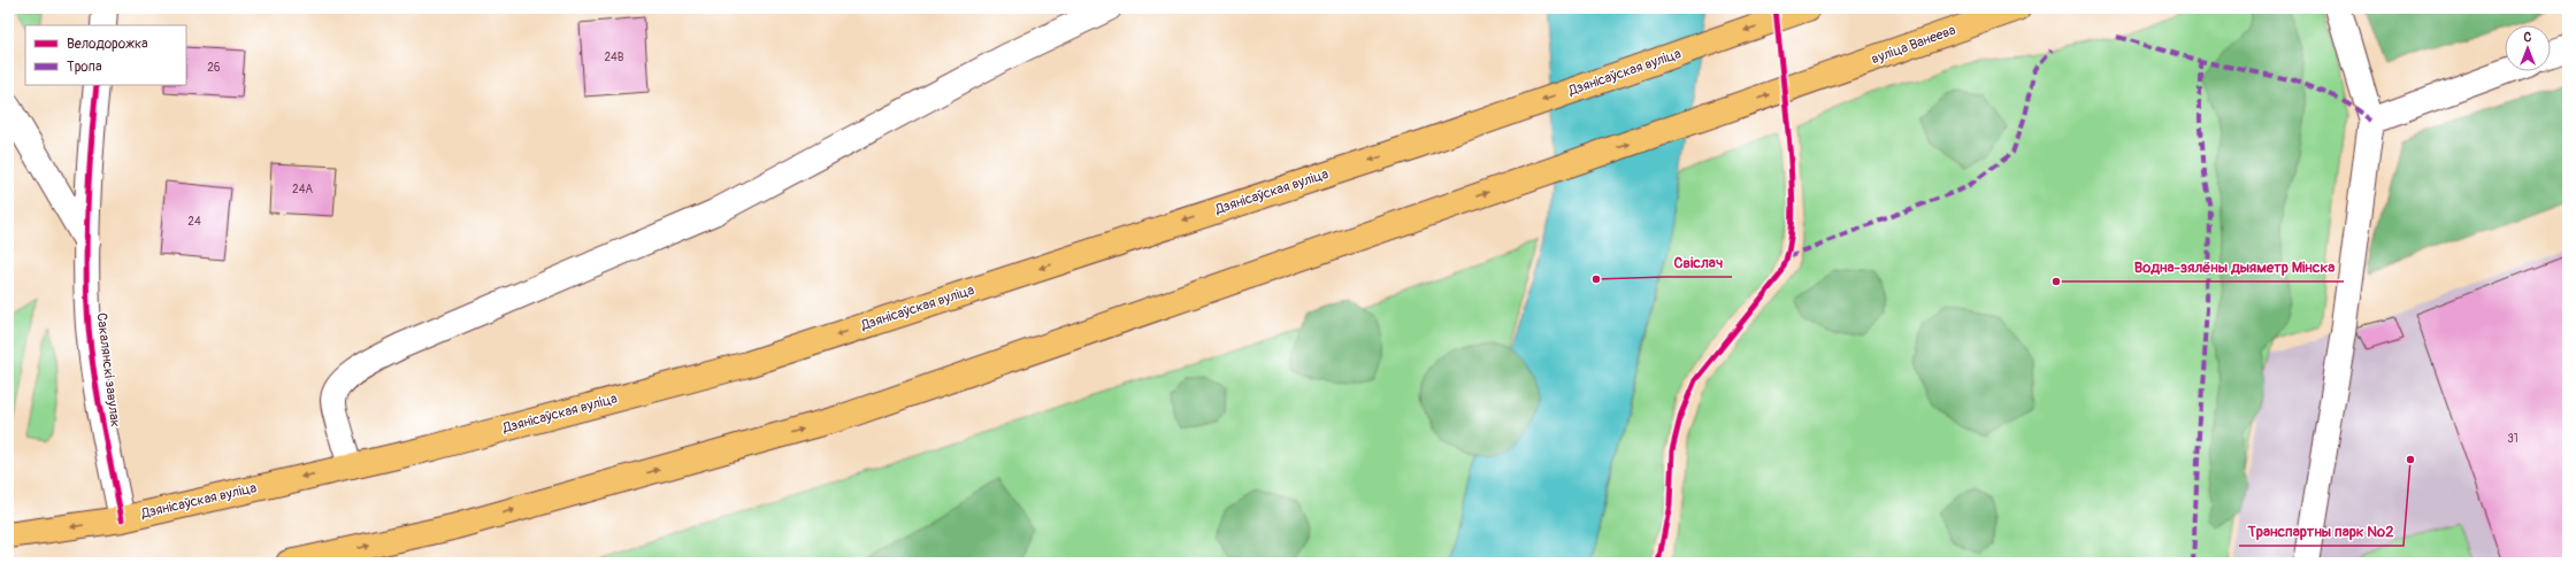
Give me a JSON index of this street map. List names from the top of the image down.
{
  "streets": {
    "main road": ["вуліца Ванеева", "Дзянісаўская вуліца"],
    "street": ["Сакалянскі завулак"]
  },
  "crossings": [
    ["Дзянісаўская вуліца", "Сакалянскі завулак"]
  ],
  "one_way": ["вуліца Ванеева", "Дзянісаўская вуліца"],
  "places": ["Свіслач", "Водна-зялёны дыяметр Мінска", "Транспартны парк №2"],
  "house_numbers": [
    "24В",
    "26",
    "24А",
    "24",
    "31"
  ],
  "legend": ["Велодорожка", "Тропа"],
  "north": "top"
}
